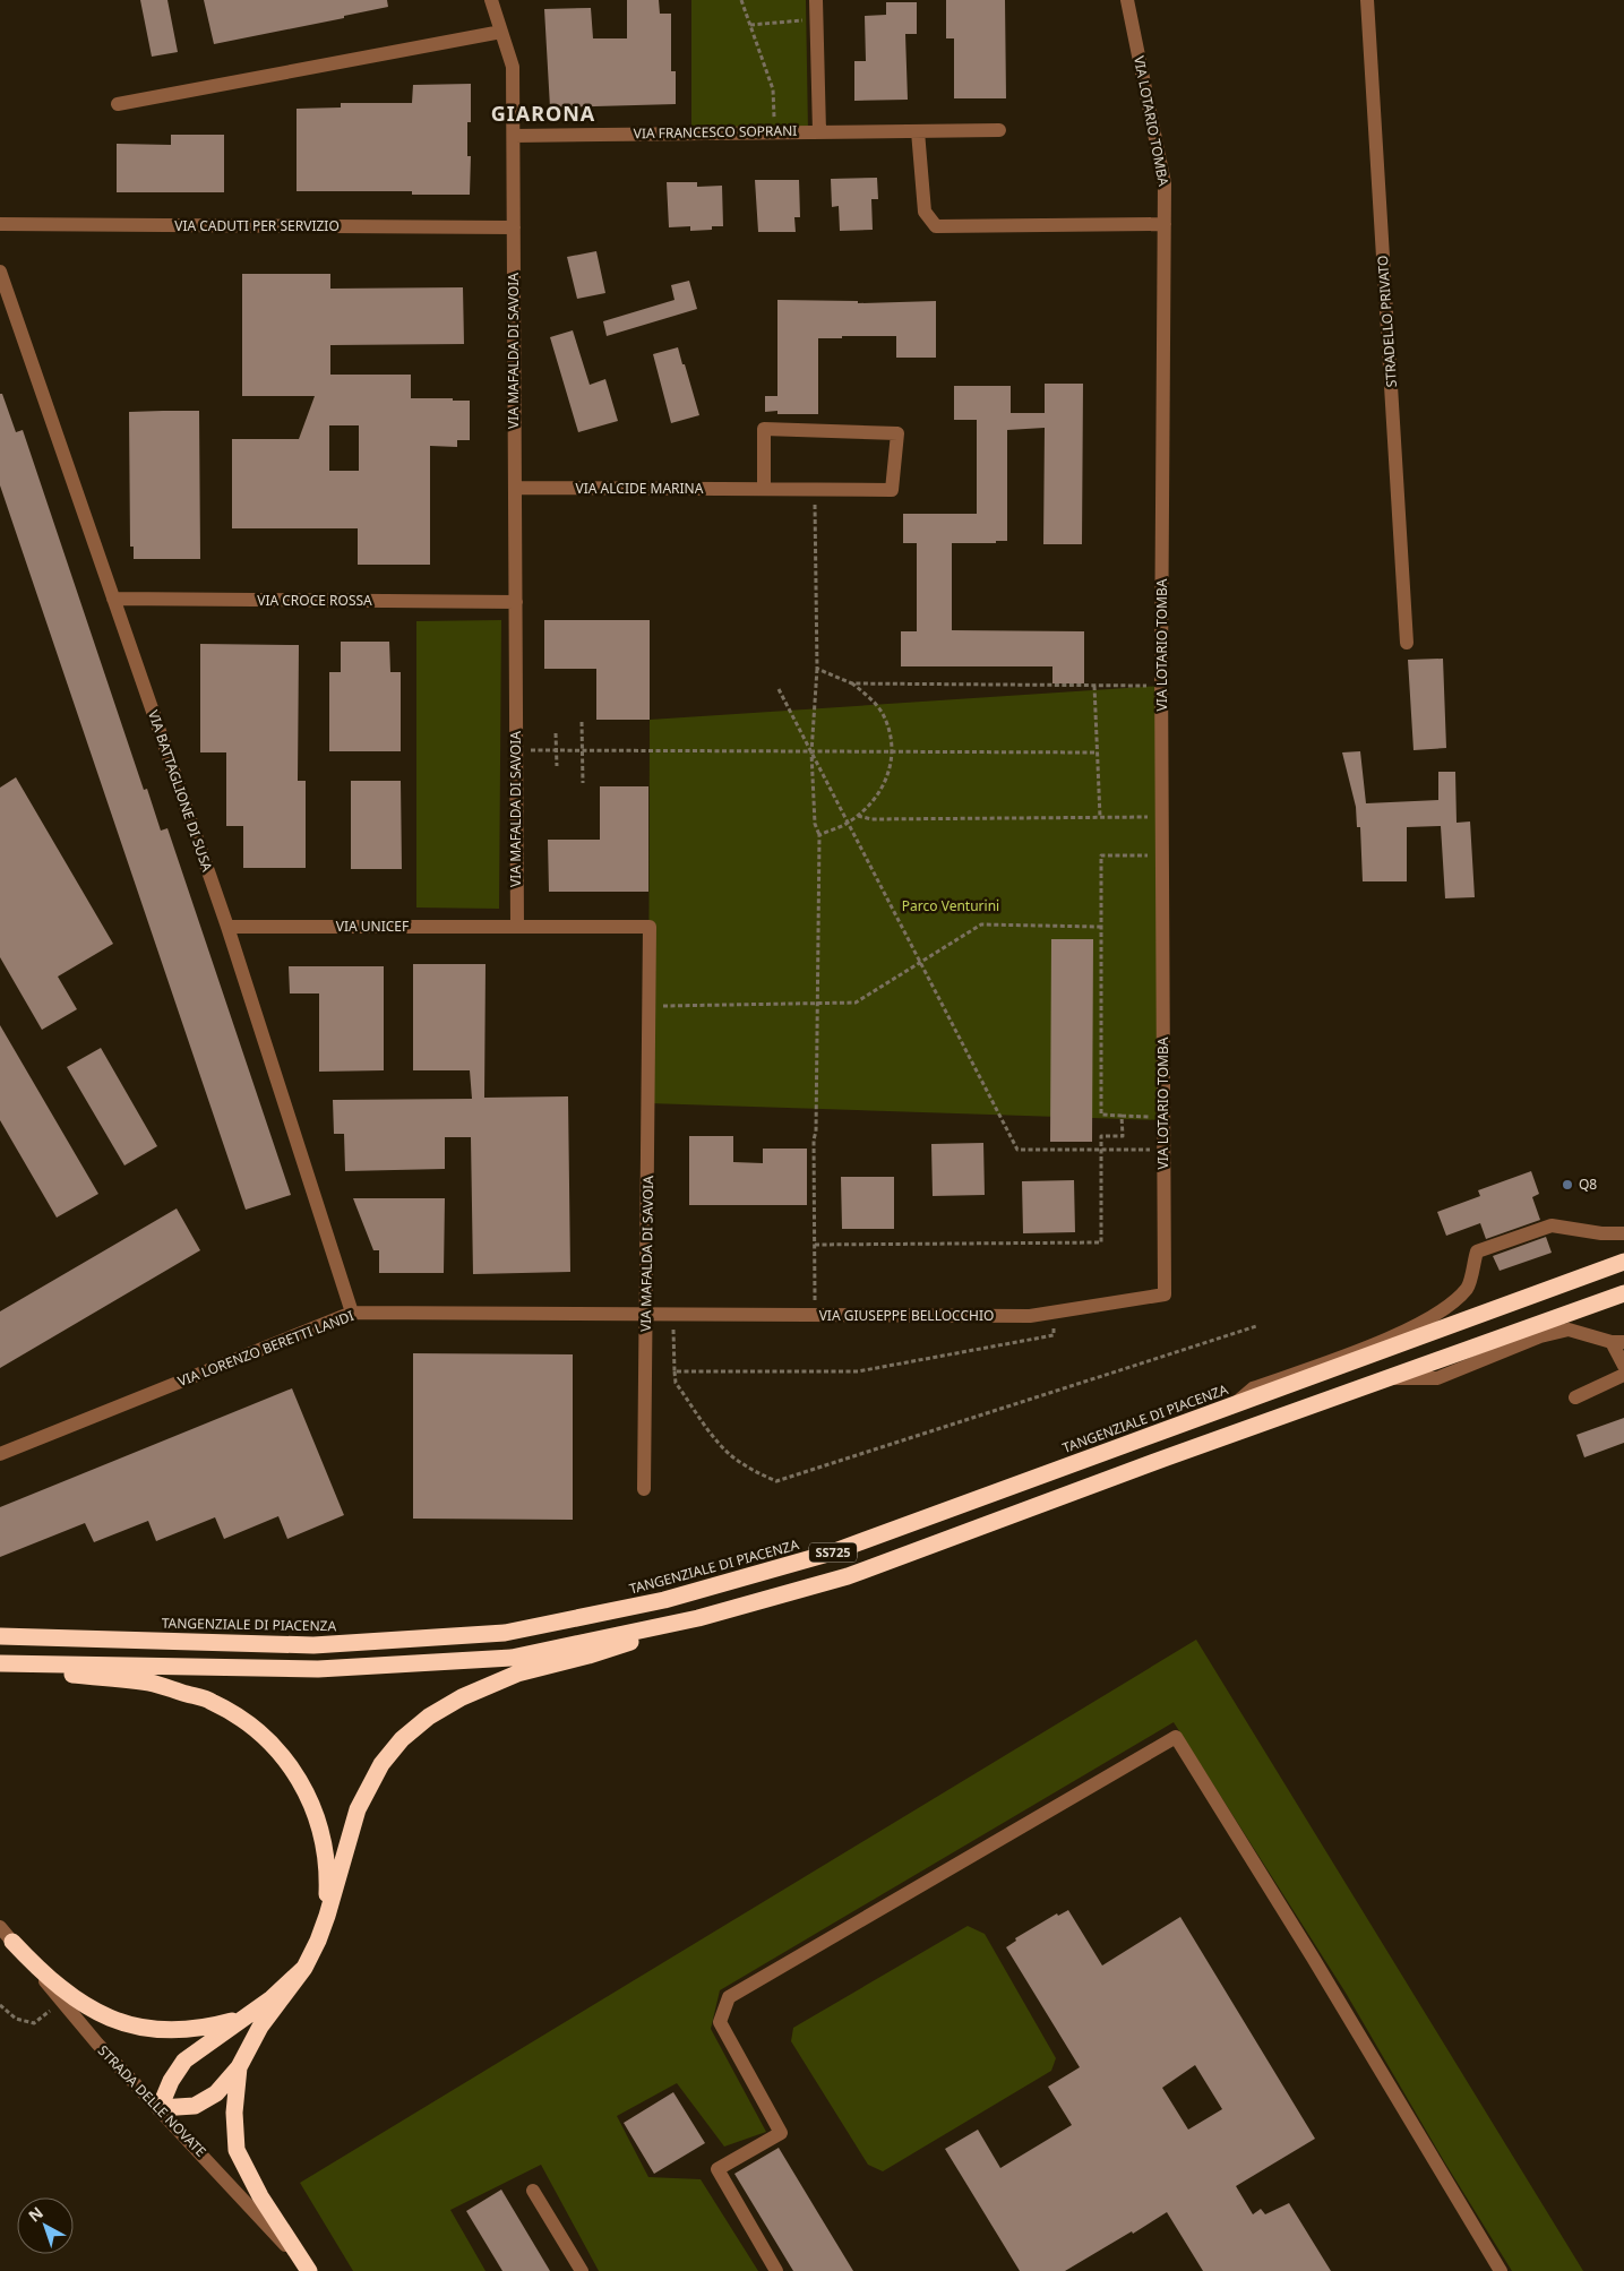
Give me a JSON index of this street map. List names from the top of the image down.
{
  "streets": {
    "highway": ["TANGENZIALE DI PIACENZA", "SS725"],
    "street": [
      "VIA LOTARIO TOMBA",
      "VIA FRANCESCO SOPRANI",
      "VIA CADUTI PER SERVIZIO",
      "STRADELLO PRIVATO",
      "VIA MAFALDA DI SAVOIA",
      "VIA ALCIDE MARINA",
      "VIA CROCE ROSSA",
      "VIA BATTAGLIONE DI SUSA",
      "VIA UNICEF",
      "VIA GIUSEPPE BELLOCCHIO",
      "VIA LORENZO BERETTI LANDI",
      "STRADA DELLE NOVATE"
    ]
  },
  "crossings": [
    ["VIA LOTARIO TOMBA", "VIA GIUSEPPE BELLOCCHIO"],
    ["VIA FRANCESCO SOPRANI", "VIA MAFALDA DI SAVOIA"],
    ["VIA CADUTI PER SERVIZIO", "VIA MAFALDA DI SAVOIA"],
    ["VIA MAFALDA DI SAVOIA", "VIA ALCIDE MARINA"],
    ["VIA MAFALDA DI SAVOIA", "VIA CROCE ROSSA"],
    ["VIA MAFALDA DI SAVOIA", "VIA UNICEF"],
    ["VIA MAFALDA DI SAVOIA", "VIA GIUSEPPE BELLOCCHIO"],
    ["VIA MAFALDA DI SAVOIA", "VIA LORENZO BERETTI LANDI"],
    ["VIA CROCE ROSSA", "VIA BATTAGLIONE DI SUSA"],
    ["VIA BATTAGLIONE DI SUSA", "VIA UNICEF"],
    ["VIA BATTAGLIONE DI SUSA", "VIA LORENZO BERETTI LANDI"],
    ["VIA GIUSEPPE BELLOCCHIO", "VIA LORENZO BERETTI LANDI"]
  ],
  "districts": ["GIARONA"],
  "parks": ["Parco Venturini"],
  "places": ["Q8"],
  "north": "top left"
}
